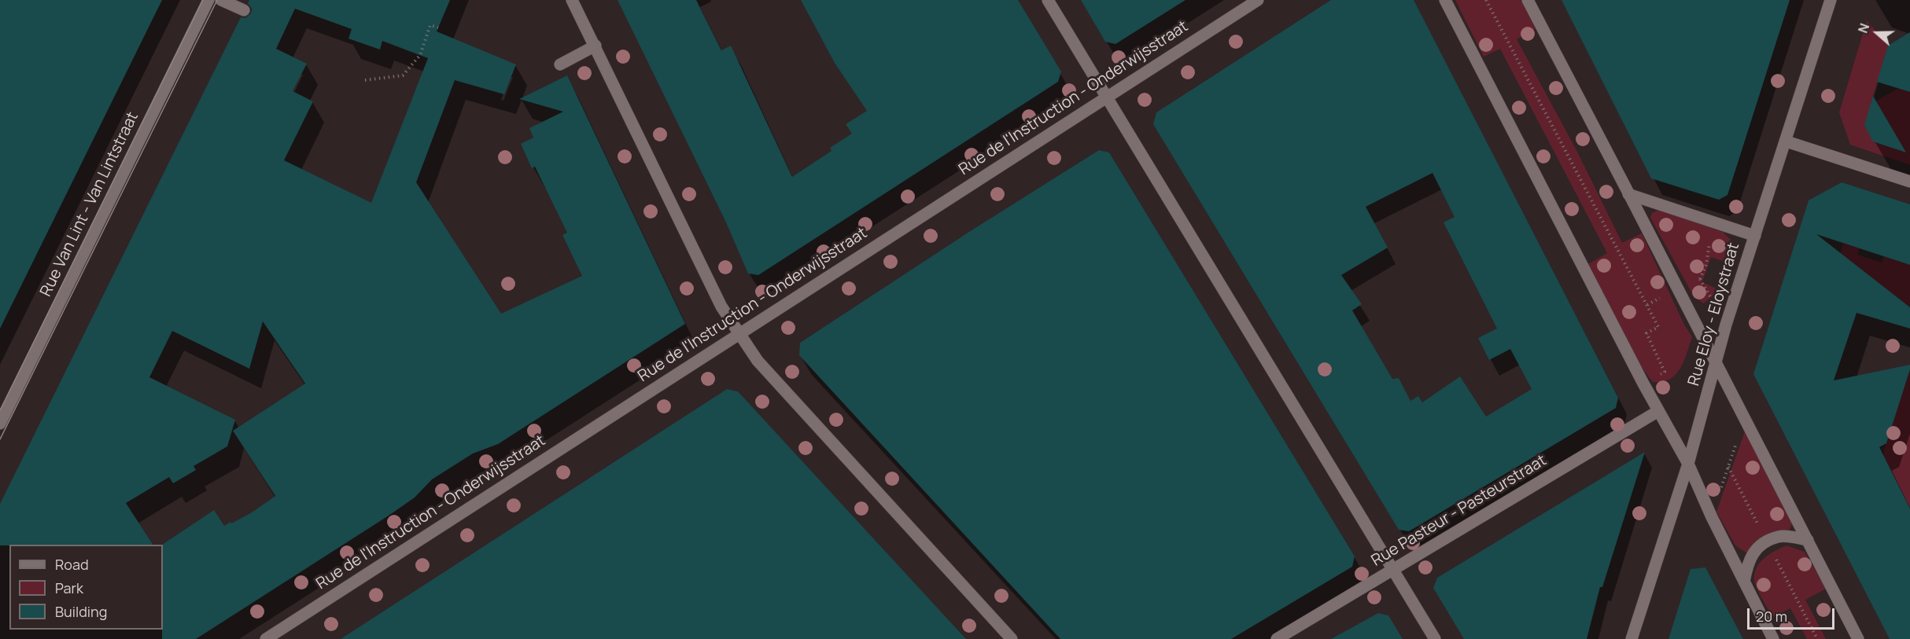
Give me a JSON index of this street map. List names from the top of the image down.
{
  "streets": {
    "street": [
      "Rue de l'Instruction - Onderwijsstraat",
      "Rue Van Lint - Van Lintstraat",
      "Rue Eloy - Eloystraat",
      "Rue Pasteur - Pasteurstraat"
    ]
  },
  "legend": ["Road", "Park", "Building"],
  "scale_bar": "20 m",
  "north": "left"
}
